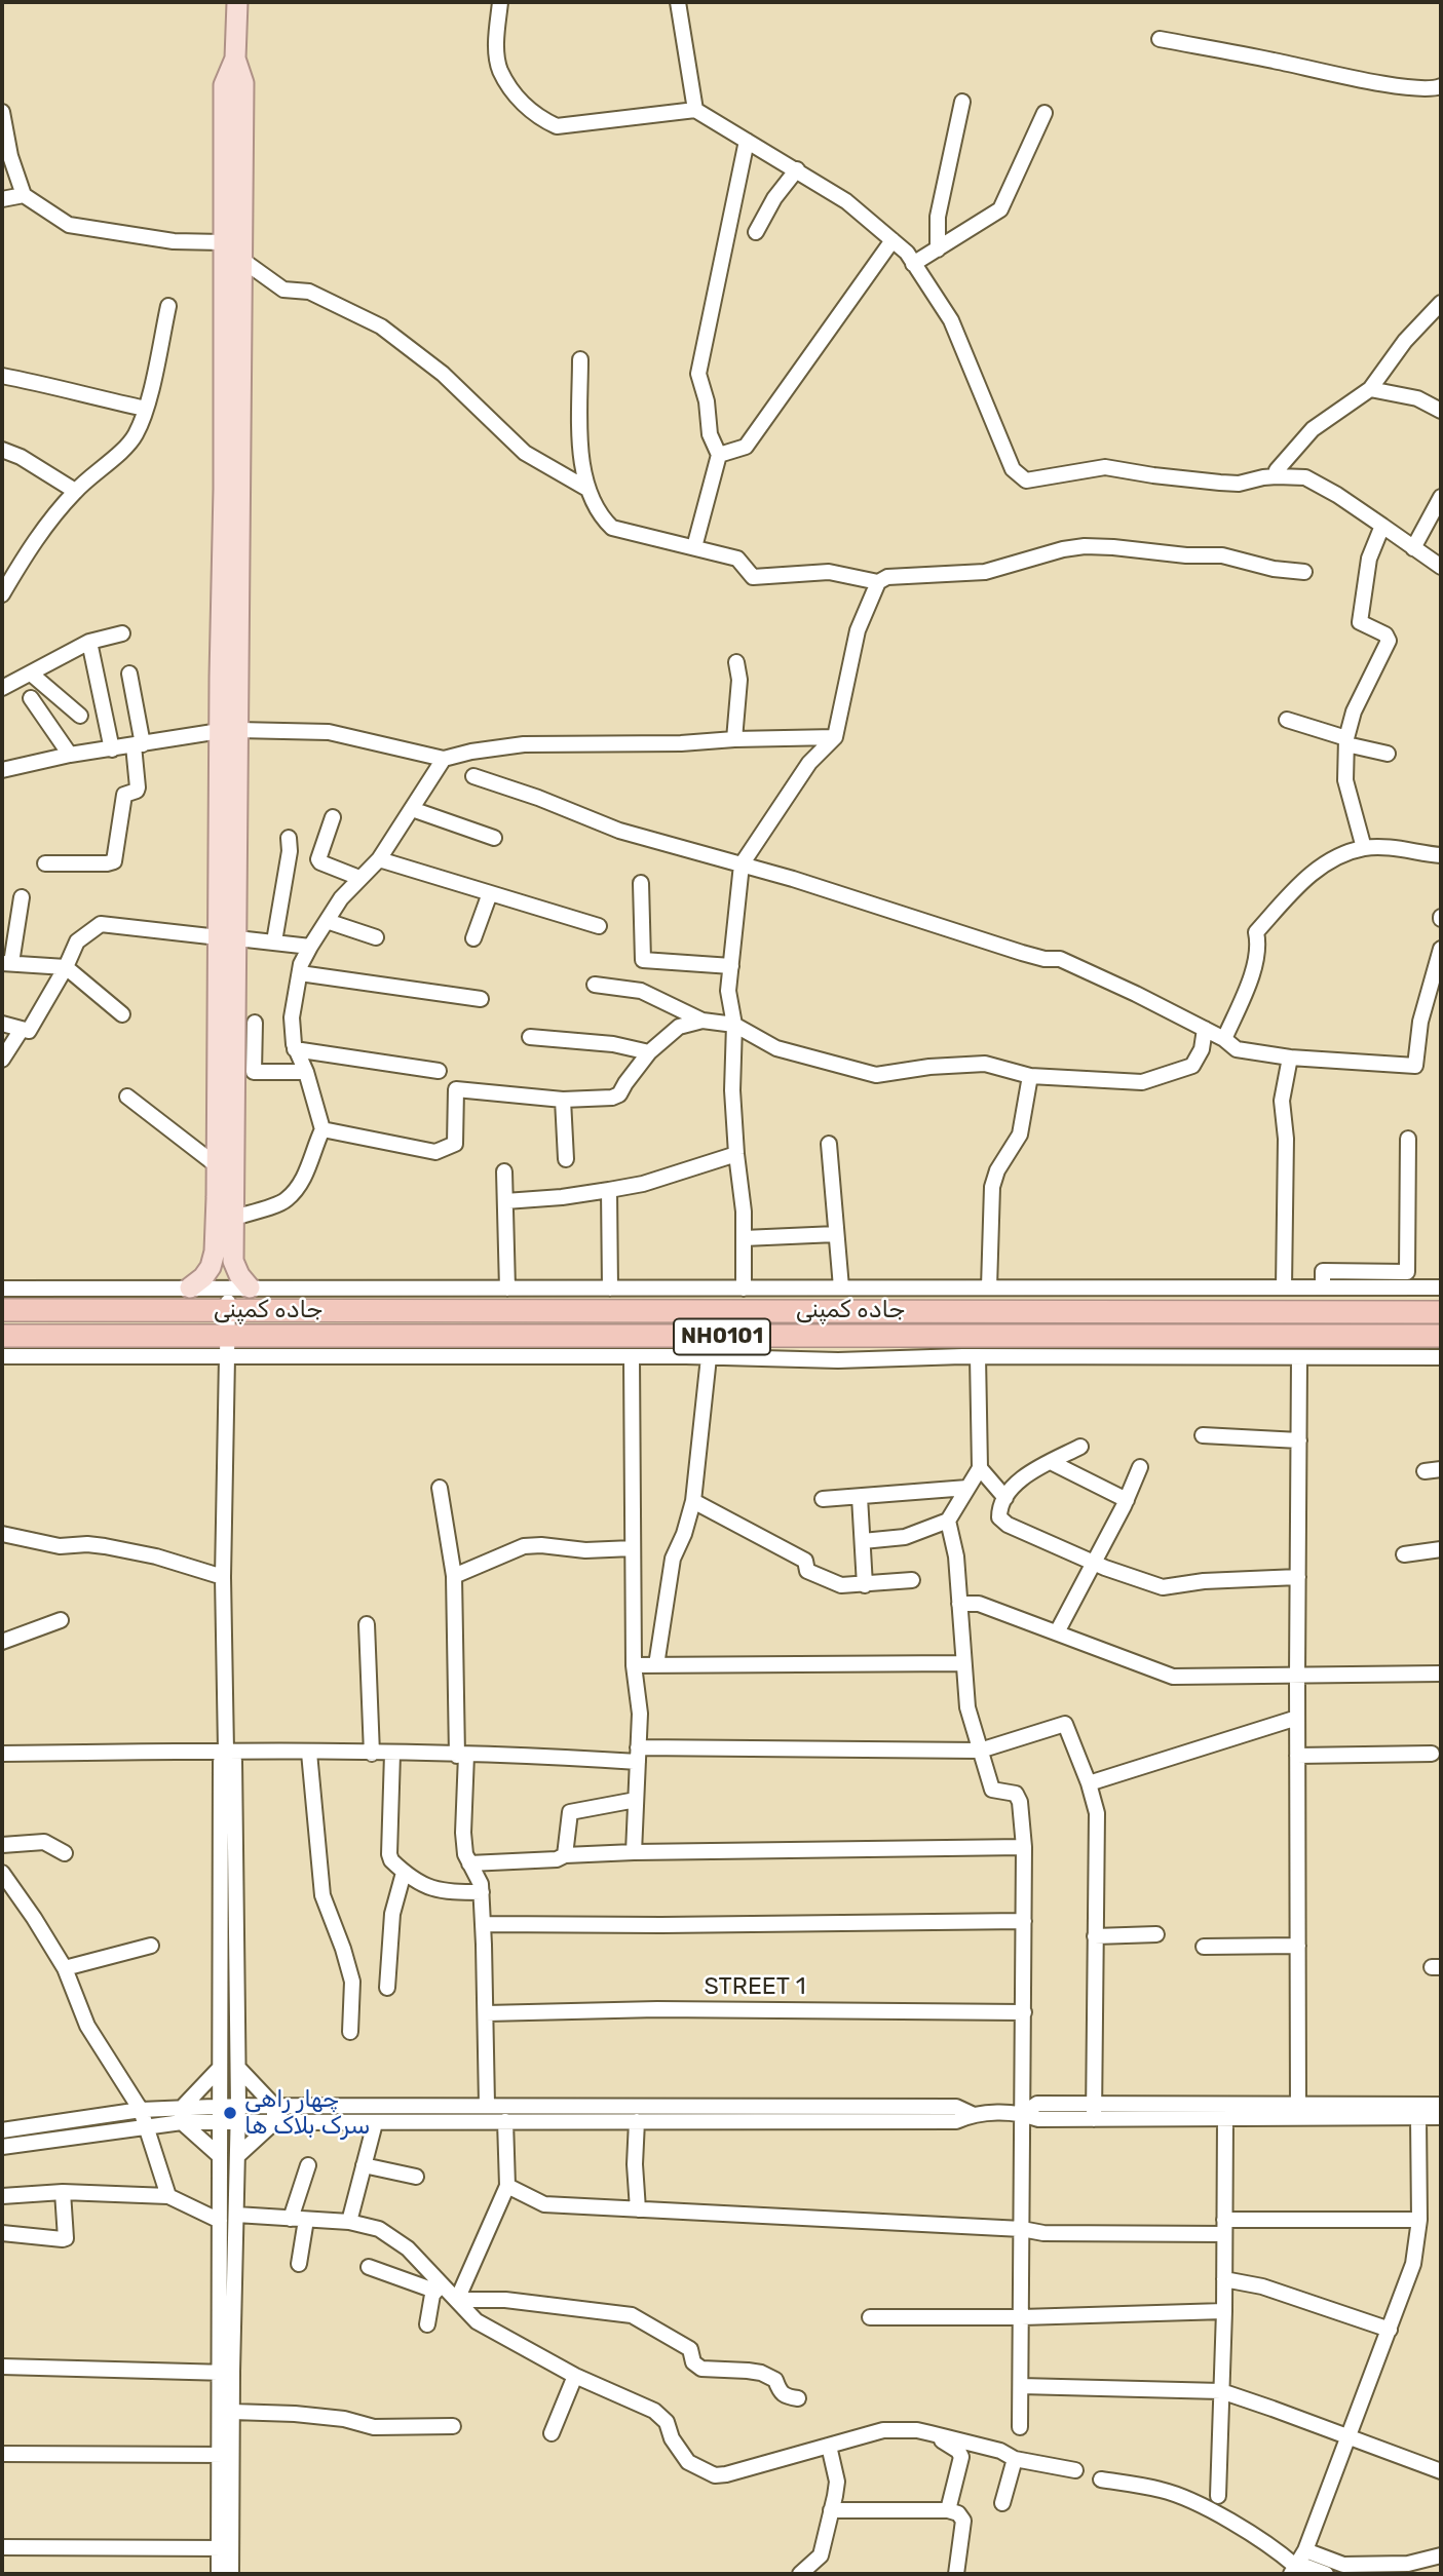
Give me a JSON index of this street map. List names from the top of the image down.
{
  "streets": {
    "highway": ["جاده کمپنی", "NH0101"],
    "street": ["STREET 1"]
  },
  "places": ["چهار راهی سرک بلاک ها"]
}
